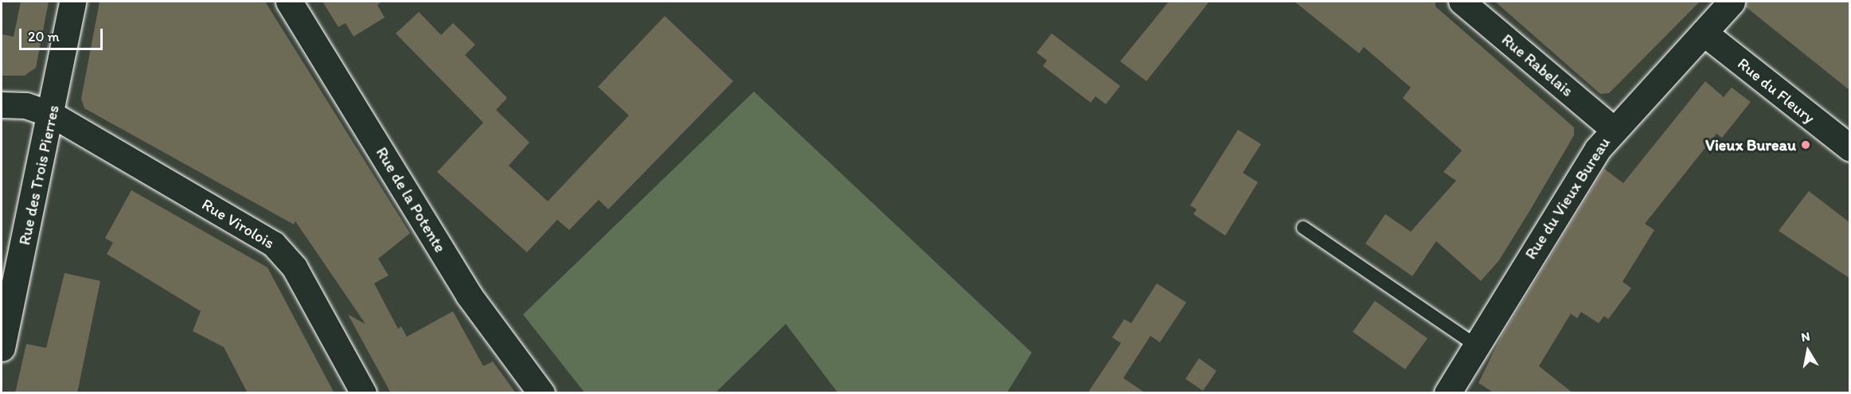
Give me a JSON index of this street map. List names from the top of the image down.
{
  "streets": {
    "main road": [
      "Rue du Fleury",
      "Rue des Trois Pierres",
      "Rue du Vieux Bureau",
      "Rue de la Potente"
    ],
    "street": ["Rue Rabelais", "Rue Virolois"]
  },
  "crossings": [
    ["Rue Rabelais", "Rue du Vieux Bureau"],
    ["Rue du Fleury", "Rue du Vieux Bureau"],
    ["Rue des Trois Pierres", "Rue Virolois"]
  ],
  "places": ["Vieux Bureau"],
  "scale_bar": "20 m",
  "north": "top"
}
